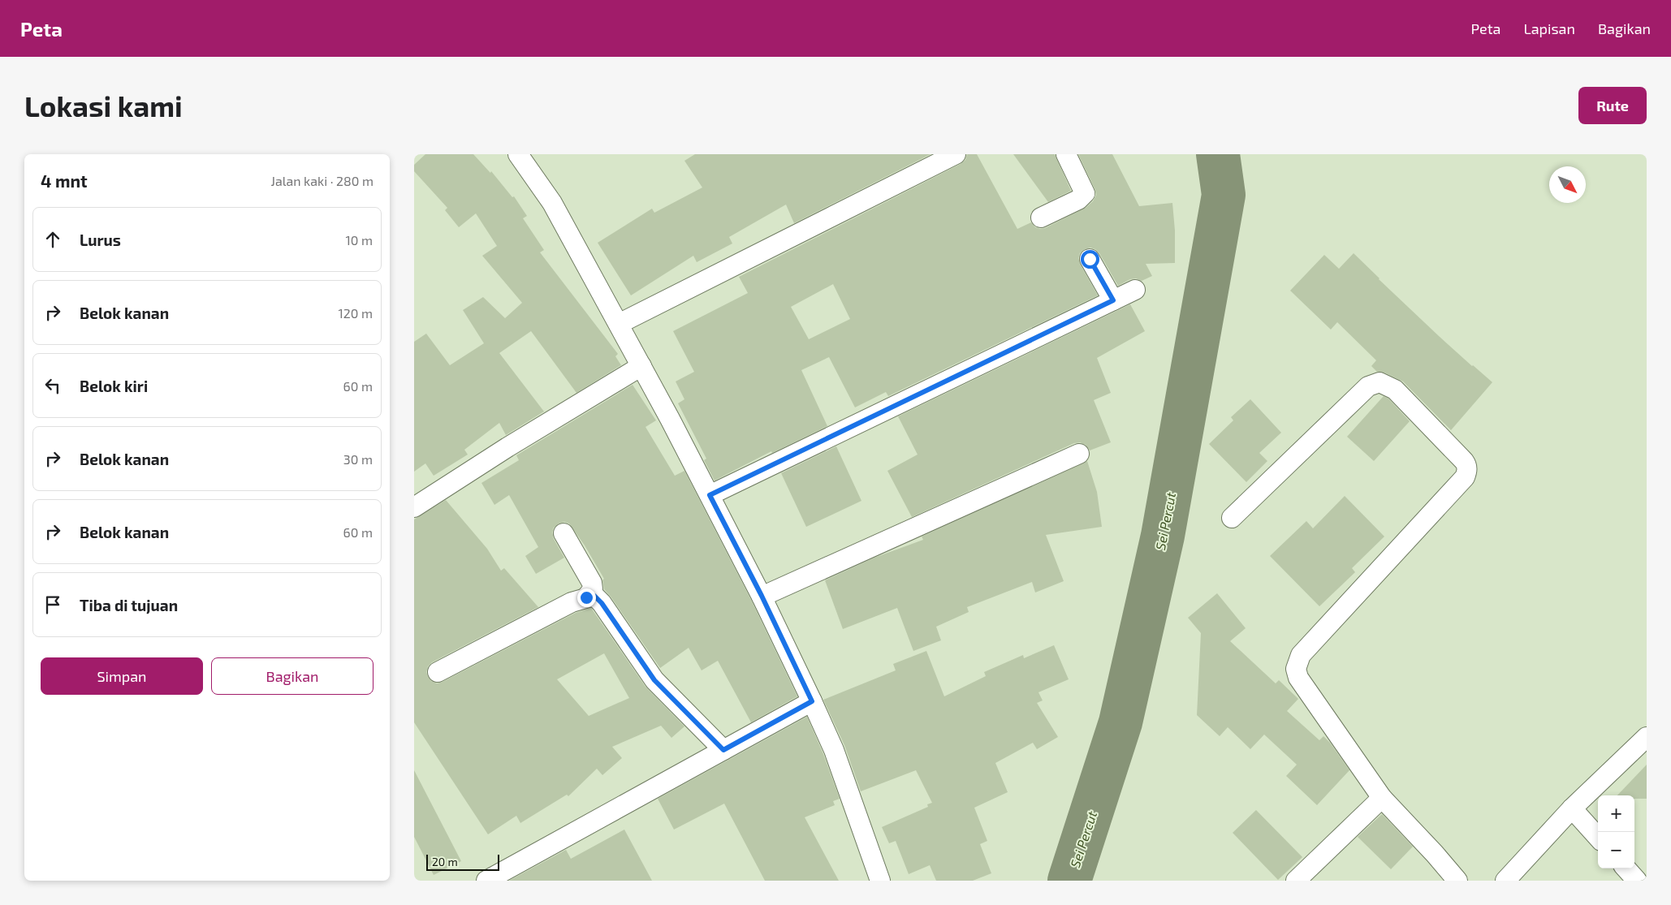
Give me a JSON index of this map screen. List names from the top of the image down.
{
  "water": ["Sei Percut"],
  "scale_bar": "20 m",
  "north": "bottom right",
  "page": {
    "header": "Peta",
    "nav": ["Peta", "Lapisan", "Bagikan"],
    "buttons": [
      "Rute",
      ["Simpan", "Bagikan"]
    ],
    "title": "Lokasi kami",
    "heading": ["4 mnt", "Jalan kaki · 280 m"],
    "list": [
      ["Lurus", "10 m"],
      ["Belok kanan", "120 m"],
      ["Belok kiri", "60 m"],
      ["Belok kanan", "30 m"],
      ["Belok kanan", "60 m"],
      "Tiba di tujuan"
    ],
    "map_buttons": ["+", "−"],
    "scale": "20 m"
  }
}
